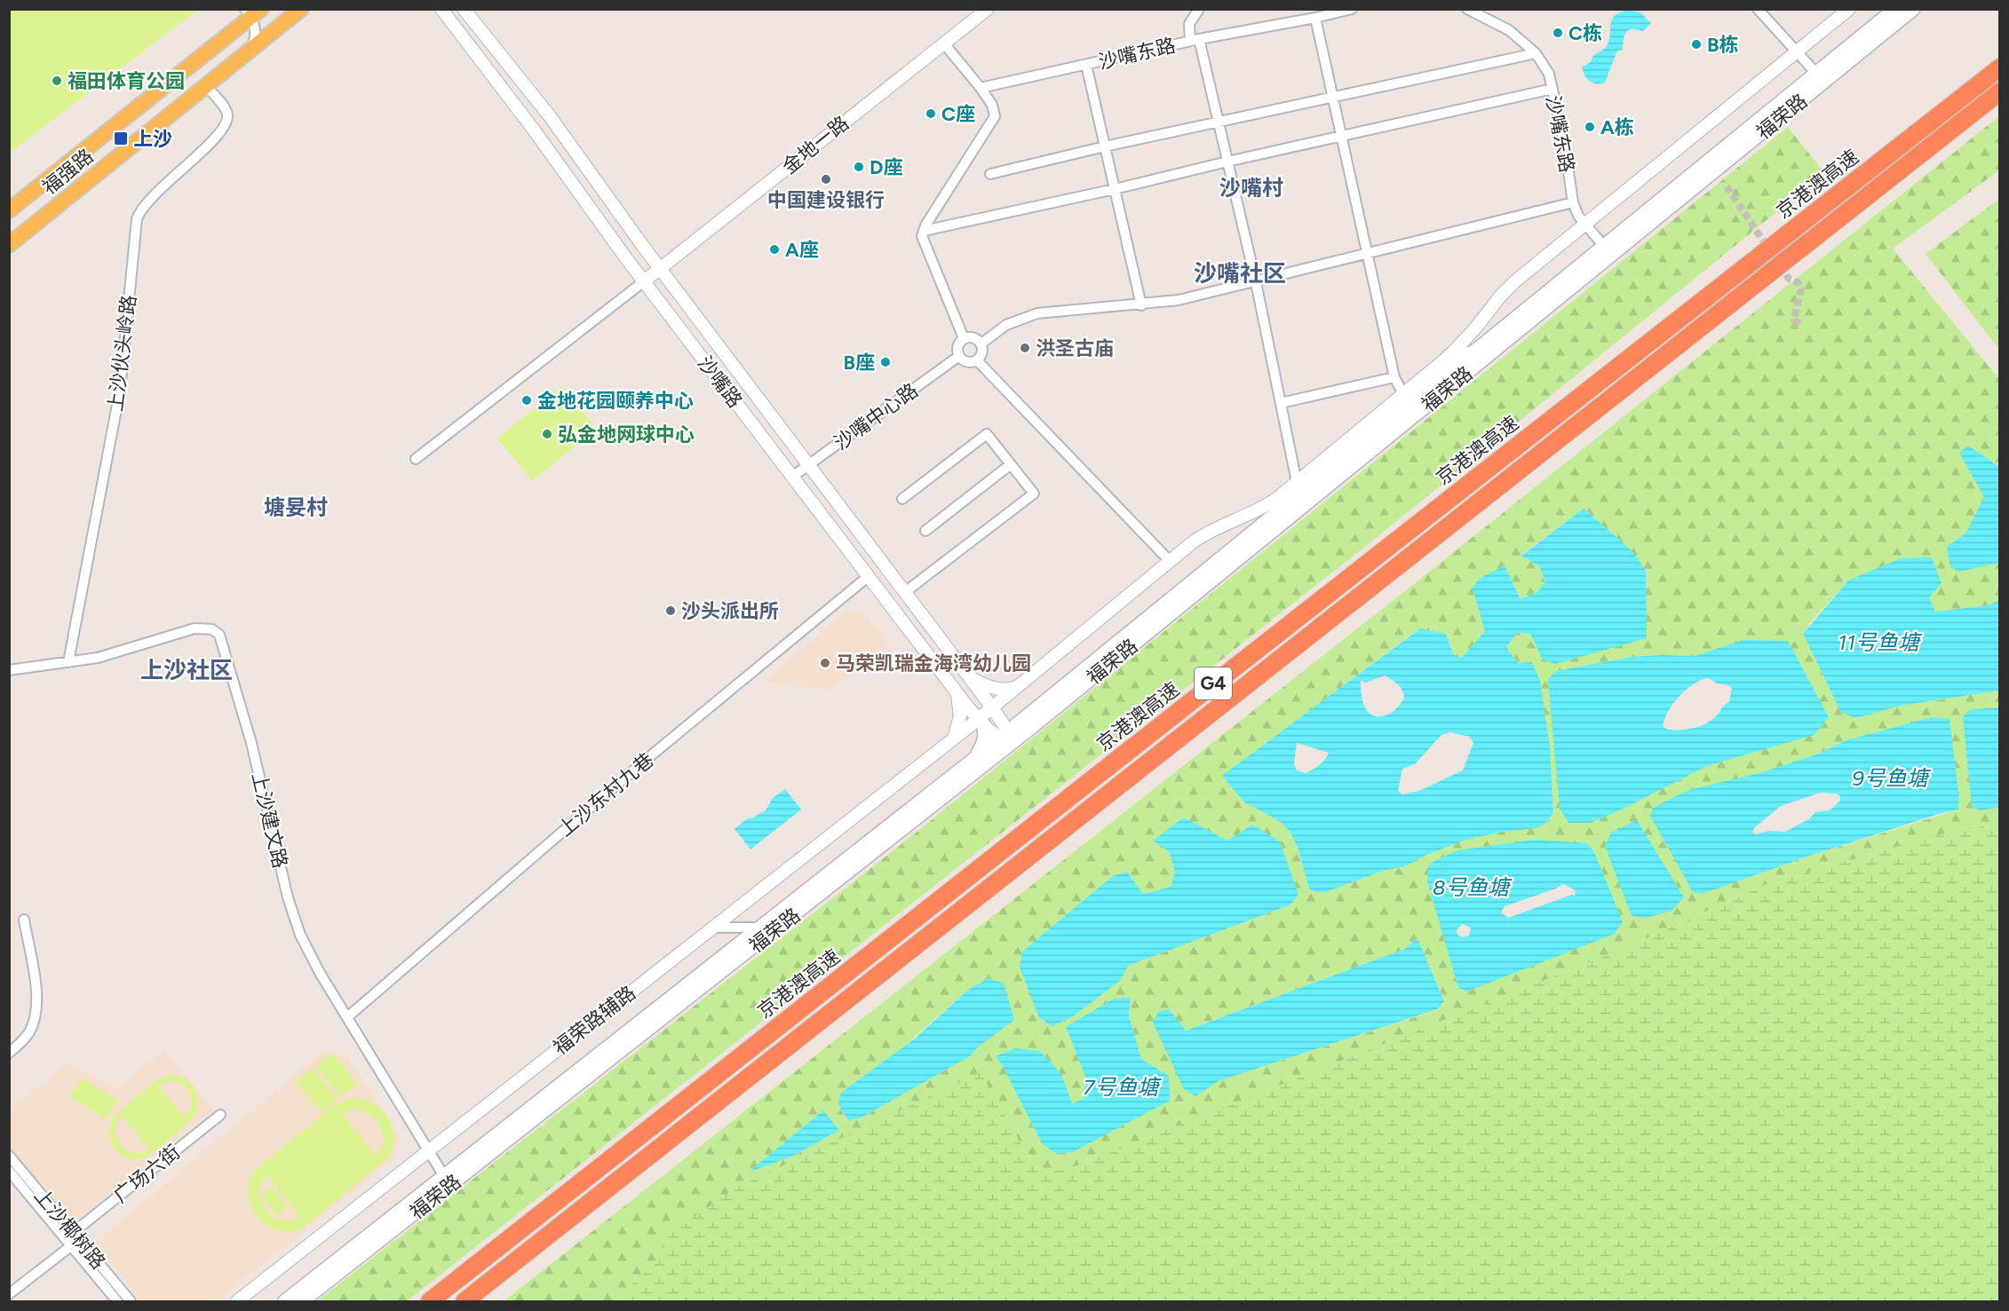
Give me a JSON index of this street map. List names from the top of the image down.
{
  "streets": {
    "highway": ["京港澳高速", "G4"],
    "main road": ["福荣路", "福强路"],
    "street": [
      "沙嘴东路",
      "金地一路",
      "上沙伙头岭路",
      "沙嘴路",
      "沙嘴中心路",
      "上沙东村九巷",
      "上沙建文路",
      "福荣路辅路",
      "广场六街",
      "上沙椰树路"
    ]
  },
  "crossings": [
    ["沙嘴东路", "福荣路"],
    ["沙嘴东路", "福荣路辅路"],
    ["福荣路", "沙嘴路"],
    ["福荣路", "上沙建文路"],
    ["福荣路", "福荣路辅路"],
    ["金地一路", "沙嘴路"],
    ["福强路", "上沙伙头岭路"],
    ["上沙伙头岭路", "上沙建文路"],
    ["沙嘴路", "沙嘴中心路"],
    ["沙嘴路", "上沙东村九巷"],
    ["沙嘴路", "福荣路辅路"],
    ["上沙东村九巷", "上沙建文路"],
    ["上沙建文路", "福荣路辅路"],
    ["广场六街", "上沙椰树路"]
  ],
  "districts": [
    "沙嘴村",
    "沙嘴社区",
    "塘妟村",
    "上沙社区"
  ],
  "water": [
    "11号鱼塘",
    "9号鱼塘",
    "8号鱼塘",
    "7号鱼塘"
  ],
  "places": {
    "other": [
      "C栋",
      "B栋",
      "福田体育公园",
      "C座",
      "A栋",
      "D座",
      "中国建设银行",
      "A座",
      "洪圣古庙",
      "B座",
      "金地花园颐养中心",
      "弘金地网球中心",
      "沙头派出所",
      "马荣凯瑞金海湾幼儿园"
    ],
    "transit": ["上沙"]
  }
}
